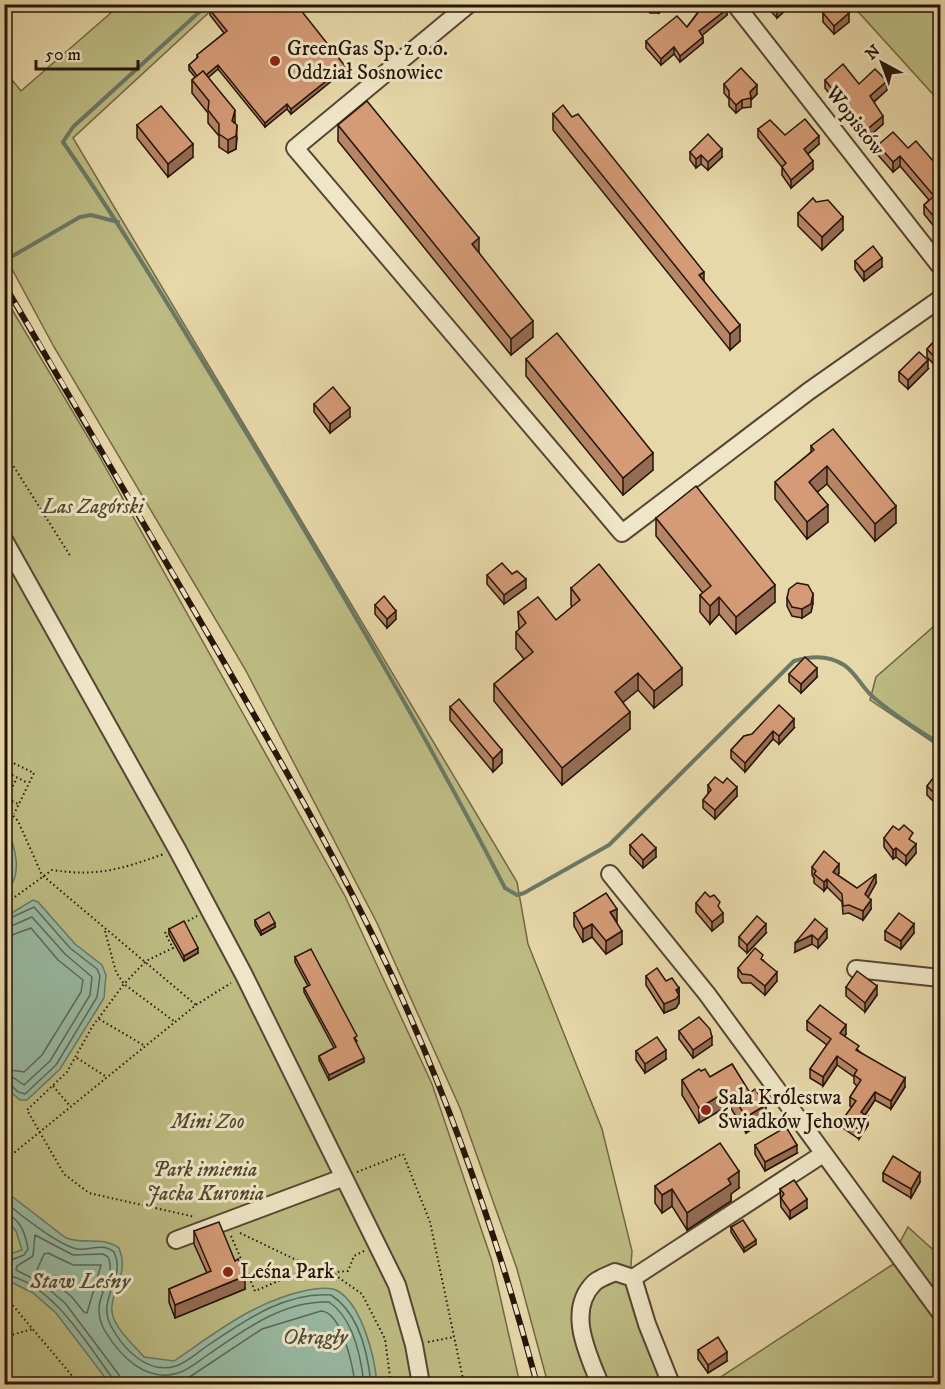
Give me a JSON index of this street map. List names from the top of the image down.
{
  "streets": {
    "street": ["Wopistów"]
  },
  "water": ["Staw Leśny", "Okrągły"],
  "parks": ["Las Zagórski", "Mini Zoo", "Park imienia Jacka Kuronia"],
  "places": ["GreenGas Sp. z o.o. Oddział Sosnowiec", "Sala Królestwa Świadków Jehowy", "Leśna Park"],
  "scale_bar": "50 m",
  "north": "top left"
}
